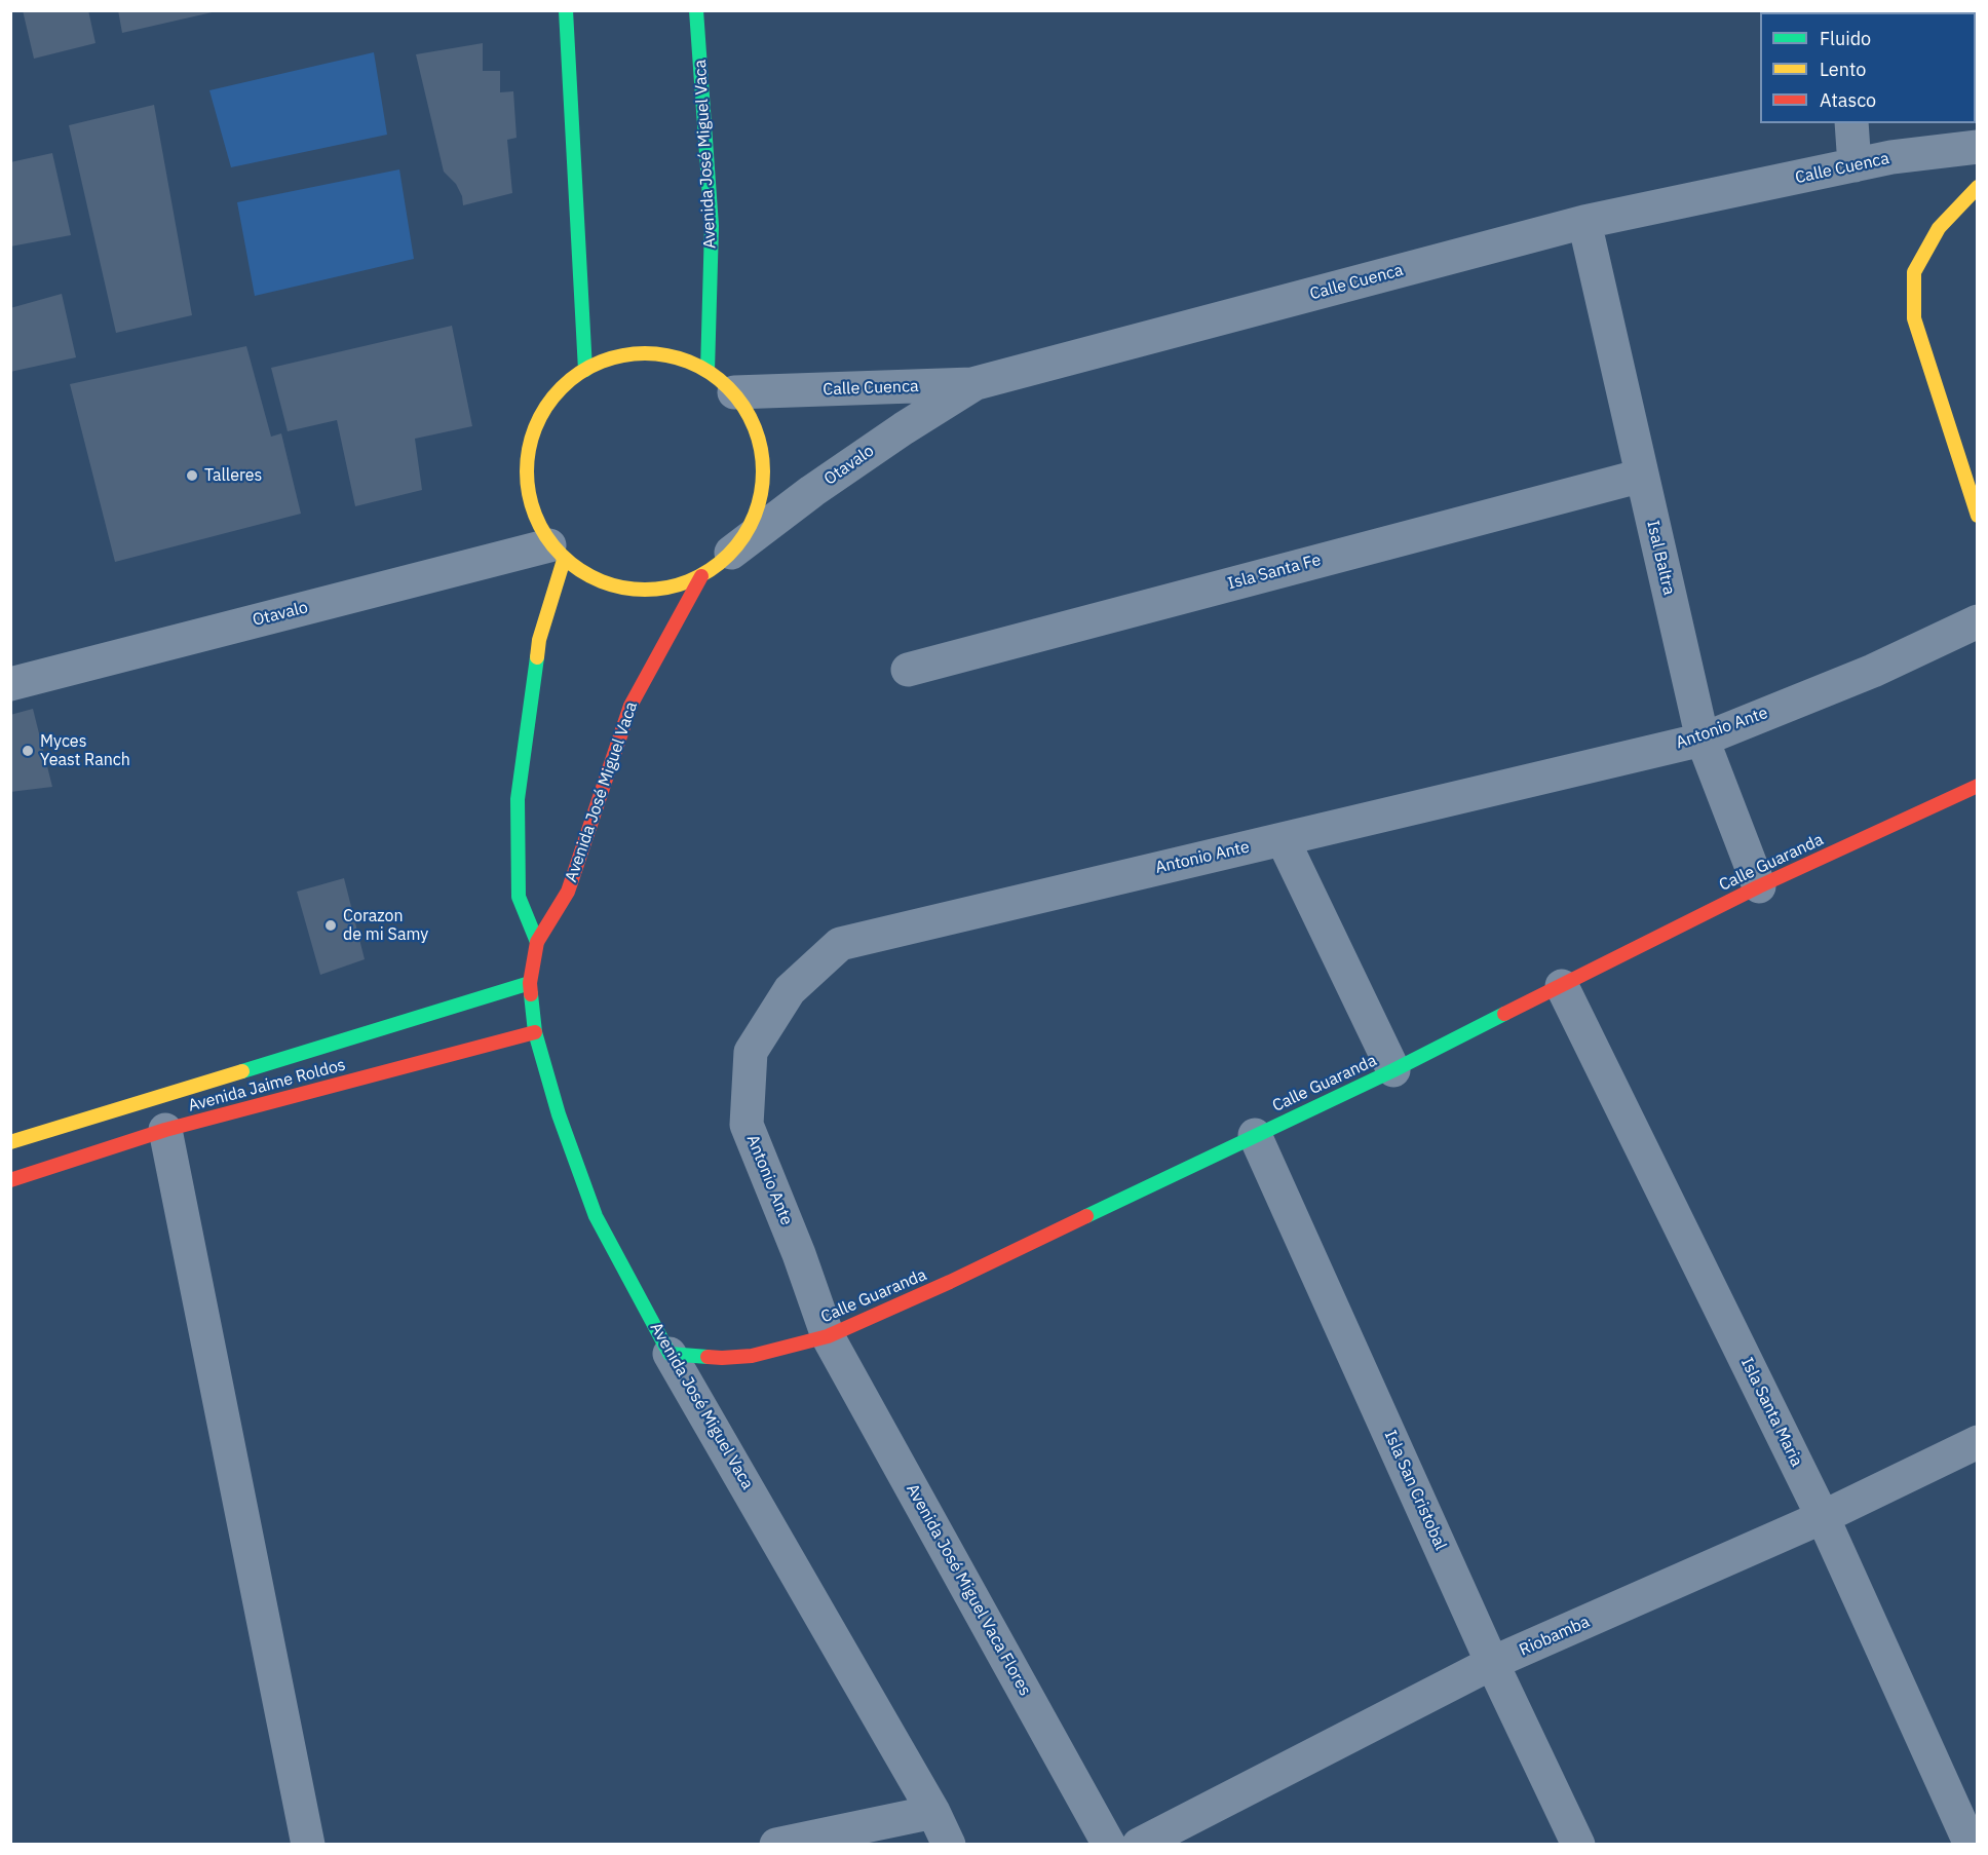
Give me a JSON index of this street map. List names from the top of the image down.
{
  "streets": {
    "street": [
      "Avenida José Miguel Vaca",
      "Calle Cuenca",
      "Otavalo",
      "Isal Baltra",
      "Isla Santa Fe",
      "Antonio Ante",
      "Calle Guaranda",
      "Avenida Jaime Roldos",
      "Isla Santa Maria",
      "Isla San Cristobal",
      "Avenida José Miguel Vaca Flores",
      "Riobamba"
    ]
  },
  "crossings": [
    ["Avenida José Miguel Vaca", "Calle Cuenca"],
    ["Avenida José Miguel Vaca", "Otavalo"],
    ["Avenida José Miguel Vaca", "Calle Guaranda"],
    ["Avenida José Miguel Vaca", "Avenida Jaime Roldos"],
    ["Calle Cuenca", "Otavalo"],
    ["Calle Cuenca", "Isal Baltra"],
    ["Isal Baltra", "Isla Santa Fe"],
    ["Isal Baltra", "Antonio Ante"],
    ["Isal Baltra", "Calle Guaranda"],
    ["Antonio Ante", "Calle Guaranda"],
    ["Antonio Ante", "Avenida José Miguel Vaca Flores"],
    ["Calle Guaranda", "Isla Santa Maria"],
    ["Calle Guaranda", "Isla San Cristobal"],
    ["Calle Guaranda", "Avenida José Miguel Vaca Flores"],
    ["Isla Santa Maria", "Riobamba"],
    ["Isla San Cristobal", "Riobamba"]
  ],
  "places": ["Talleres", "Myces Yeast Ranch", "Corazon de mi Samy"],
  "legend": ["Fluido", "Lento", "Atasco"]
}
